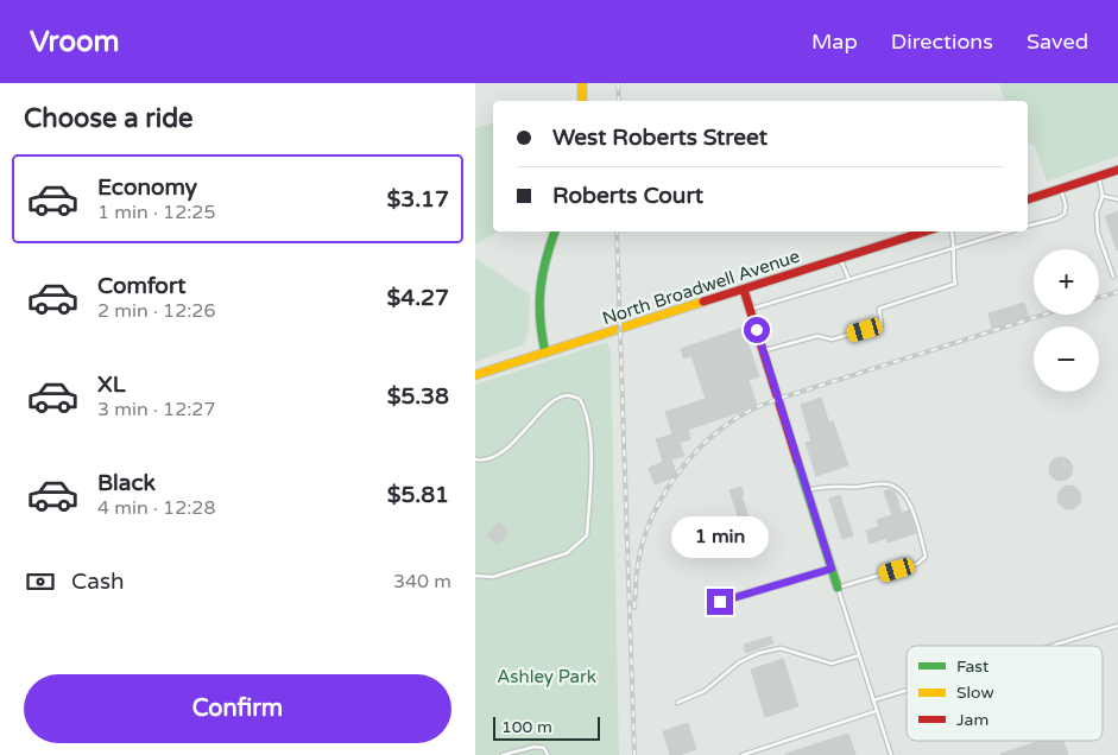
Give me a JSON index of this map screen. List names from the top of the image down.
{
  "streets": {
    "main road": ["North Broadwell Avenue"]
  },
  "parks": ["Ashley Park"],
  "legend": ["Fast", "Slow", "Jam"],
  "scale_bar": "100 m",
  "page": {
    "header": "Vroom",
    "nav": ["Map", "Directions", "Saved"],
    "heading": "Choose a ride",
    "banner": ["West Roberts Street", "Roberts Court"],
    "list": [
      {
        "name": "Economy",
        "note": "1 min · 12:25",
        "value": "$3.17"
      },
      {
        "name": "Comfort",
        "note": "2 min · 12:26",
        "value": "$4.27"
      },
      {
        "name": "XL",
        "note": "3 min · 12:27",
        "value": "$5.38"
      },
      {
        "name": "Black",
        "note": "4 min · 12:28",
        "value": "$5.81"
      }
    ],
    "map_buttons": ["+", "−"],
    "bubble": "1 min",
    "pay": ["Cash", "340 m"],
    "buttons": "Confirm",
    "scale": "100 m"
  }
}
